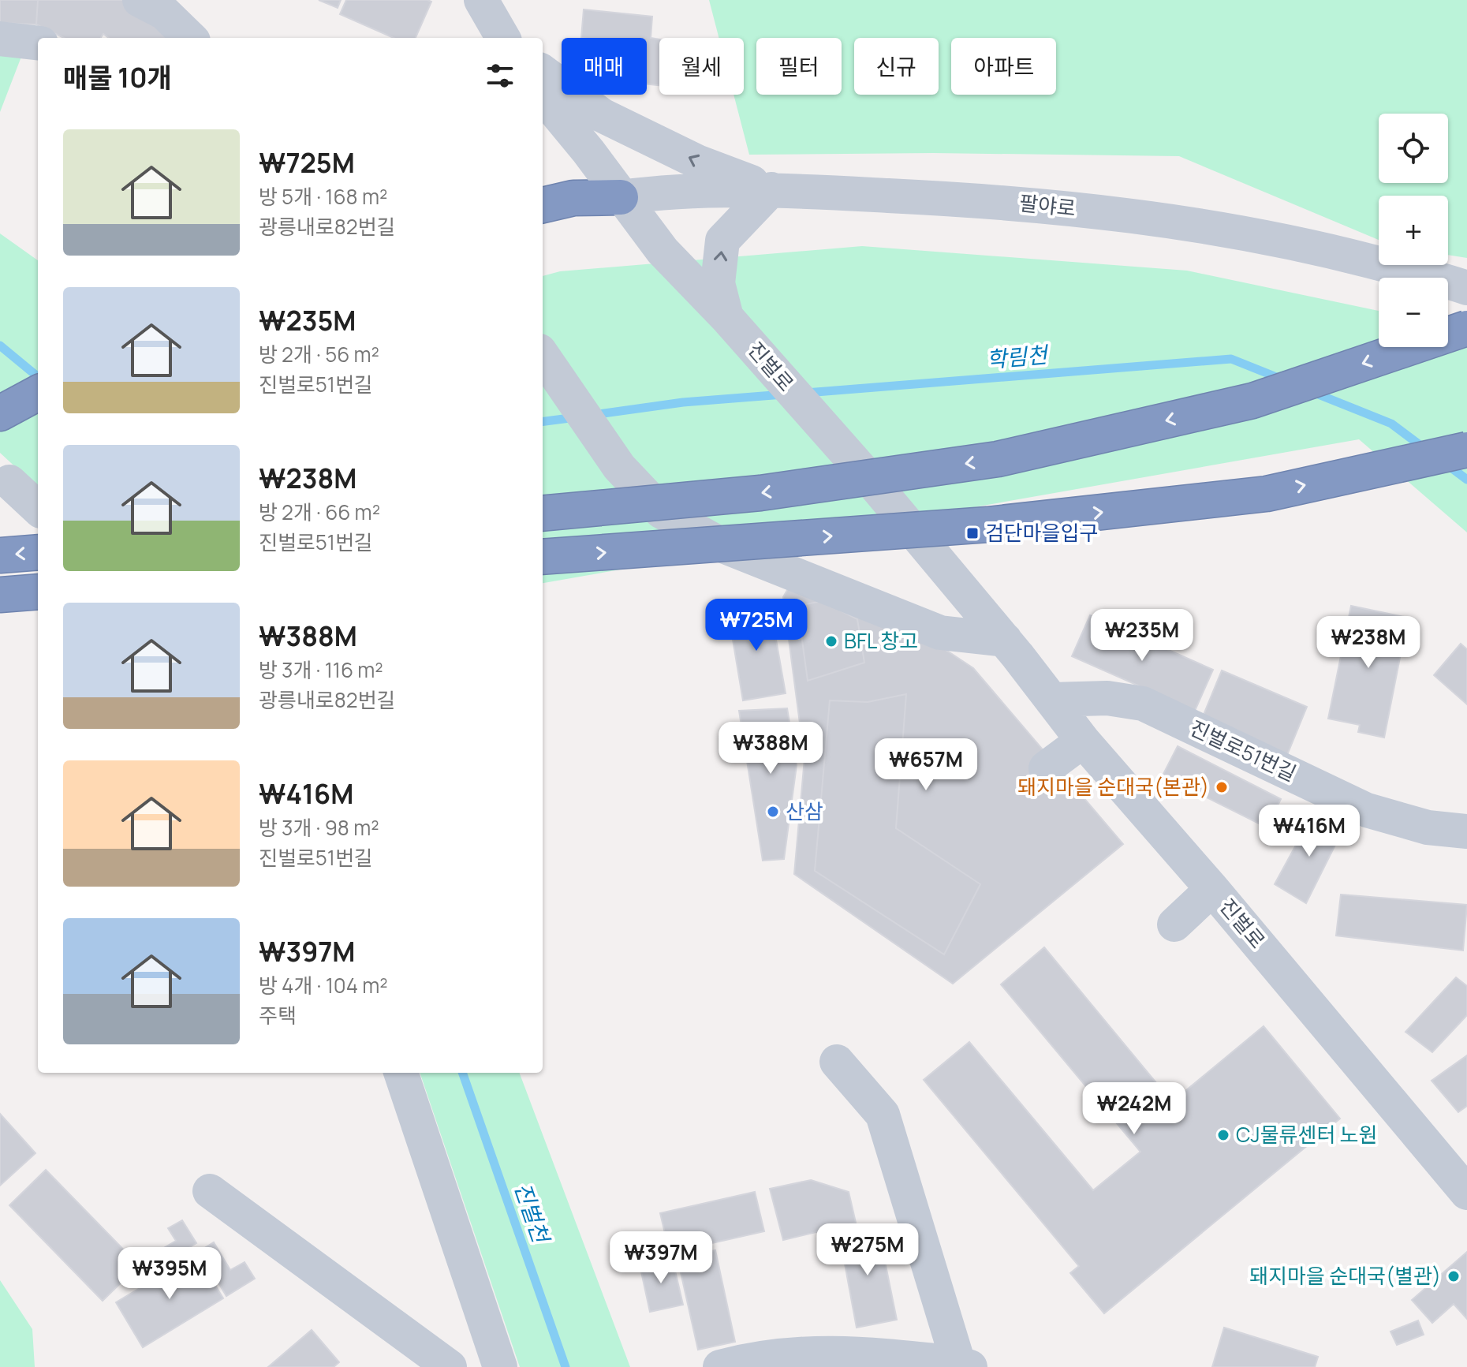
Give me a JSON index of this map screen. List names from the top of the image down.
{
  "streets": {
    "street": ["팔야로", "진벌로", "진벌로51번길"]
  },
  "crossings": [
    ["팔야로", "진벌로"],
    ["진벌로", "진벌로51번길"]
  ],
  "water": ["학림천", "진벌천"],
  "places": {
    "transit": ["검단마을입구"],
    "other": [
      "BFL 창고",
      "돼지마을 순대국(본관)",
      "산삼",
      "CJ물류센터 노원",
      "돼지마을 순대국(별관)"
    ]
  },
  "page": {
    "chip": [
      "매매",
      "월세",
      "필터",
      "신규",
      "아파트"
    ],
    "heading": "매물 10개",
    "map_buttons": ["+", "−"],
    "list": [
      {
        "name": "₩725M",
        "note": "방 5개 · 168 m² · 광릉내로82번길"
      },
      {
        "name": "₩235M",
        "note": "방 2개 · 56 m² · 진벌로51번길"
      },
      {
        "name": "₩238M",
        "note": "방 2개 · 66 m² · 진벌로51번길"
      },
      {
        "name": "₩388M",
        "note": "방 3개 · 116 m² · 광릉내로82번길"
      },
      {
        "name": "₩416M",
        "note": "방 3개 · 98 m² · 진벌로51번길"
      },
      {
        "name": "₩397M",
        "note": "방 4개 · 104 m² · 주택"
      }
    ],
    "price": [
      "₩725M",
      "₩235M",
      "₩238M",
      "₩388M",
      "₩657M",
      "₩416M",
      "₩242M",
      "₩275M",
      "₩397M",
      "₩395M"
    ]
  }
}
